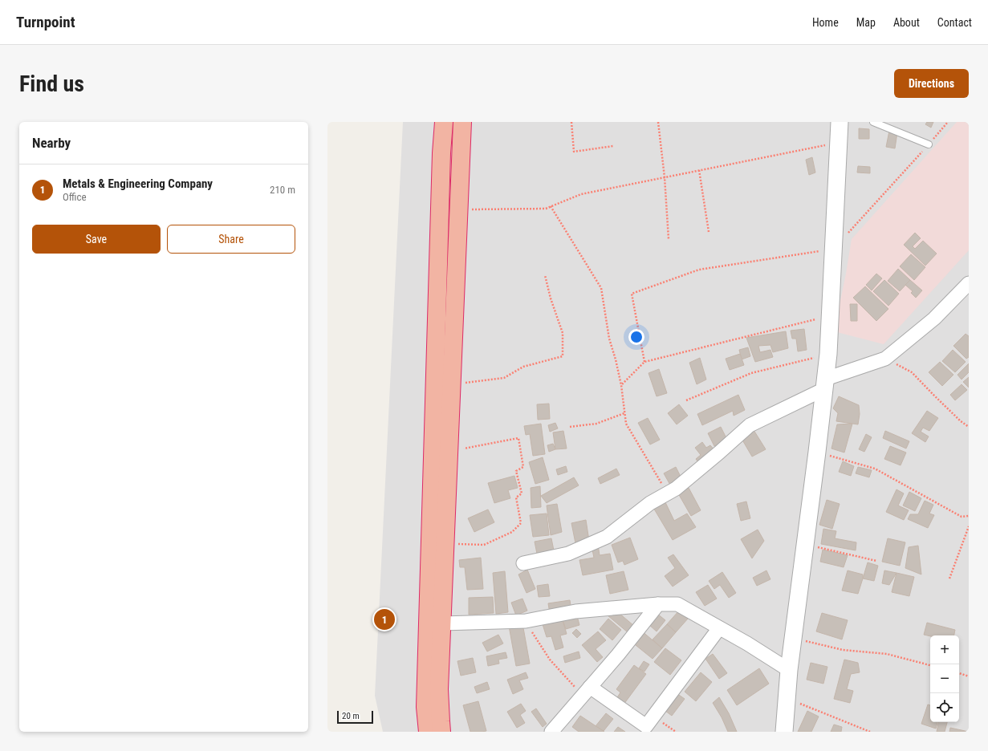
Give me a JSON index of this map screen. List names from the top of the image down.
{
  "scale_bar": "20 m",
  "page": {
    "header": "Turnpoint",
    "nav": [
      "Home",
      "Map",
      "About",
      "Contact"
    ],
    "buttons": [
      "Directions",
      ["Save", "Share"]
    ],
    "title": "Find us",
    "heading": "Nearby",
    "list": [
      {
        "mark": "1",
        "name": "Metals & Engineering Company",
        "note": "Office",
        "value": "210 m"
      }
    ],
    "pins": "1",
    "map_buttons": ["+", "−"],
    "scale": "20 m"
  }
}
